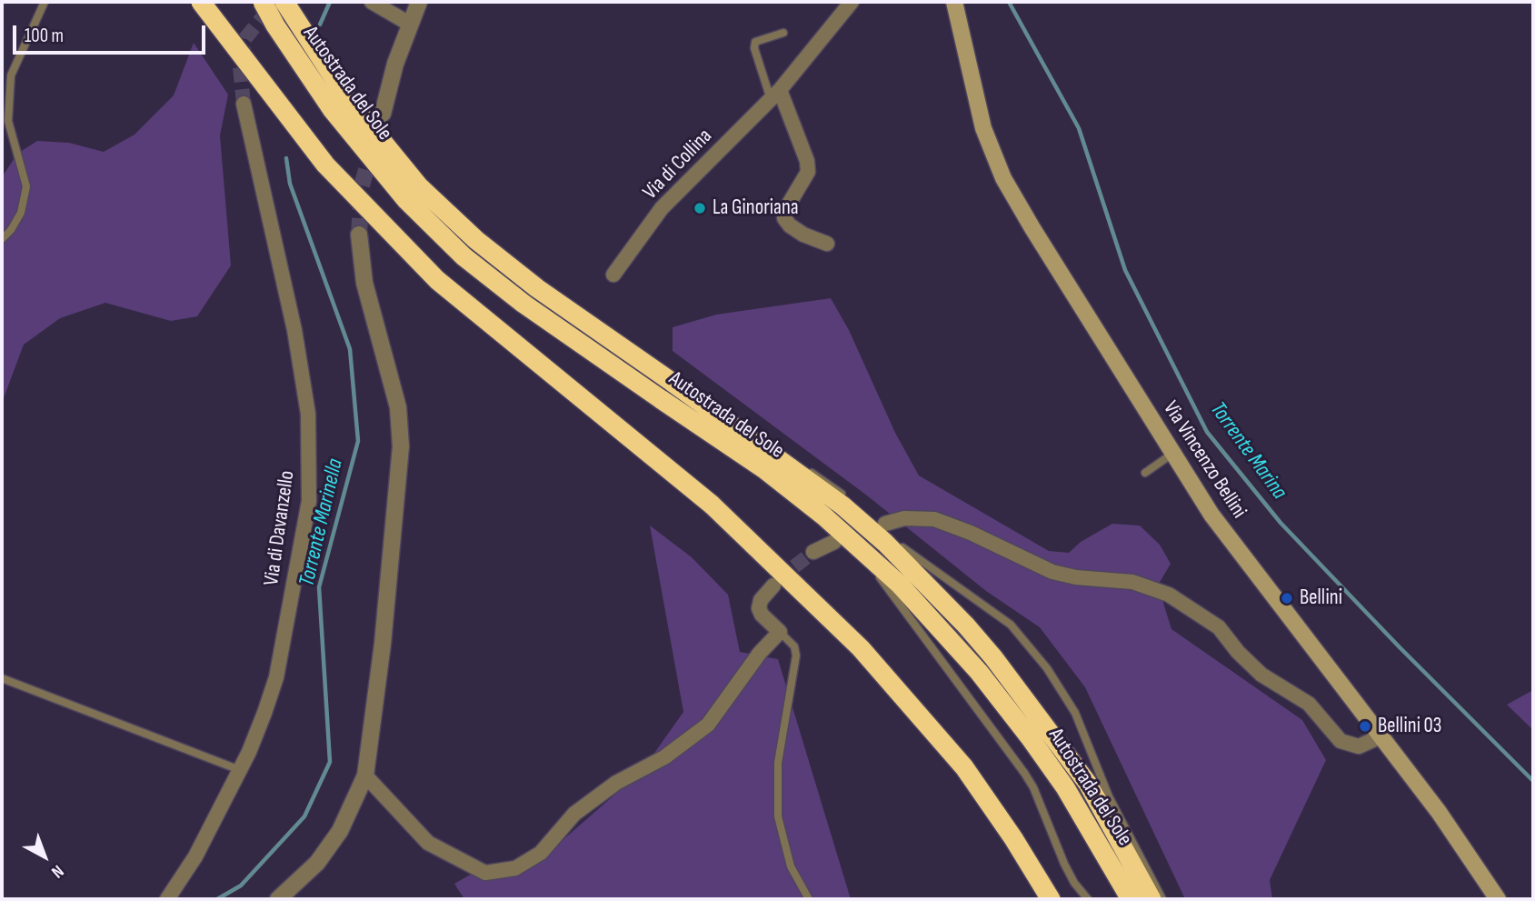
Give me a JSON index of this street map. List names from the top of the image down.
{
  "streets": {
    "highway": ["Autostrada del Sole"],
    "main road": ["Via Vincenzo Bellini"],
    "street": ["Via di Collina", "Via di Davanzello"]
  },
  "water": ["Torrente Marina", "Torrente Marinella"],
  "places": ["La Ginoriana", "Bellini", "Bellini 03"],
  "scale_bar": "100 m",
  "north": "bottom right"
}
